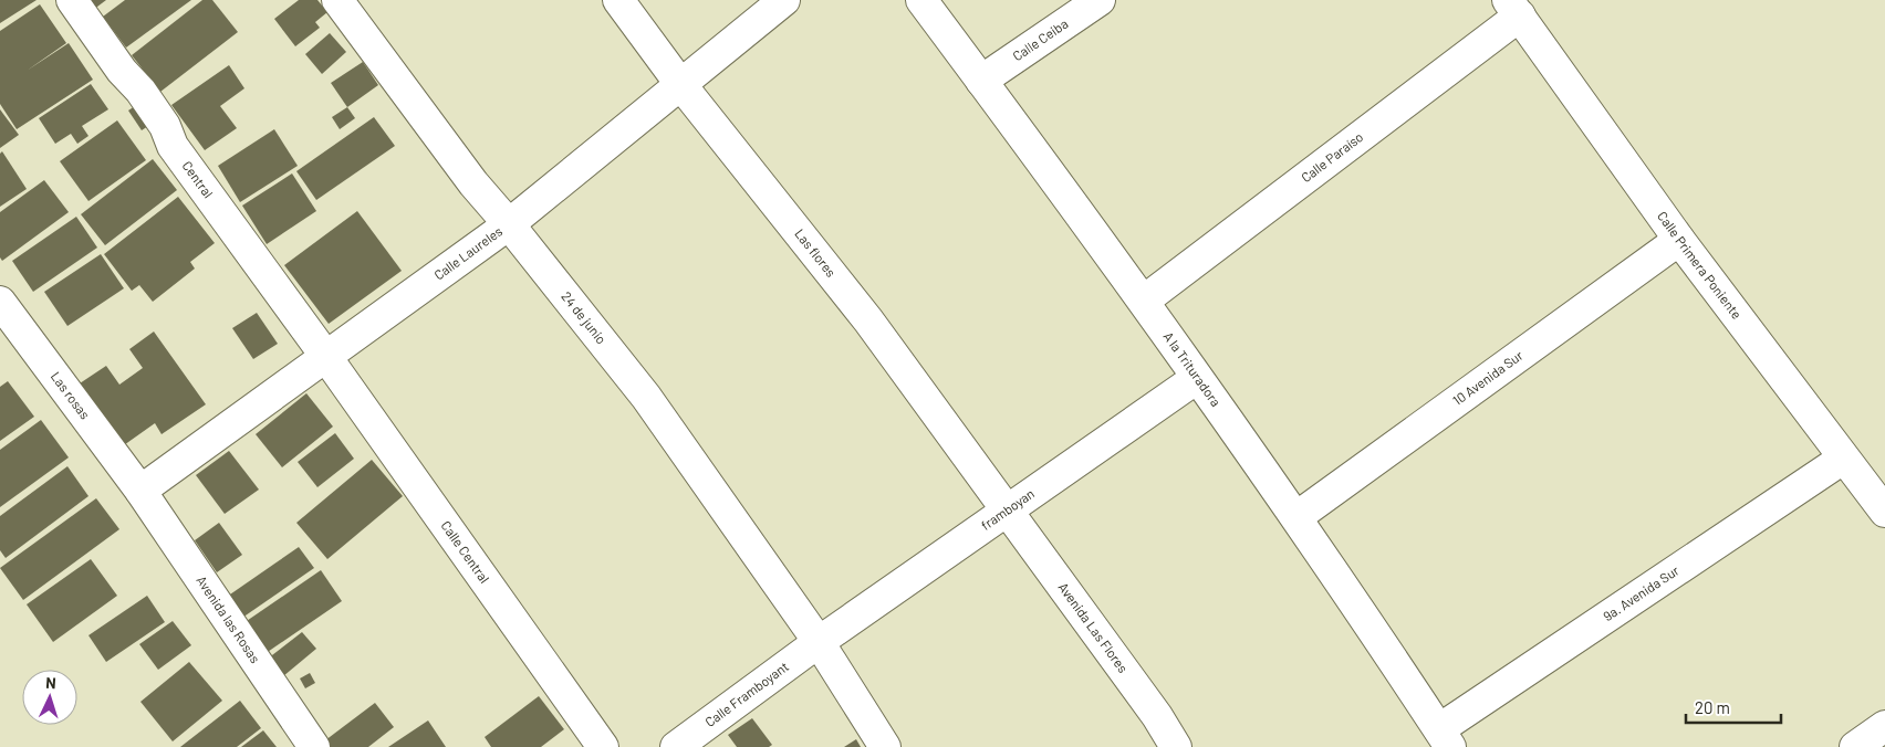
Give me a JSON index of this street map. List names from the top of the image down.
{
  "streets": {
    "street": [
      "Calle Ceiba",
      "Calle Paraíso",
      "Central",
      "Calle Laureles",
      "Las flores",
      "Calle Primera Poniente",
      "24 de junio",
      "A la Trituradora",
      "10 Avenida Sur",
      "Las rosas",
      "framboyan",
      "Calle Central",
      "9a. Avenida Sur",
      "Avenida las Rosas",
      "Avenida Las Flores",
      "Calle Framboyant"
    ]
  },
  "crossings": [
    ["Calle Ceiba", "A la Trituradora"],
    ["Calle Paraíso", "Calle Primera Poniente"],
    ["Calle Paraíso", "A la Trituradora"],
    ["Central", "Calle Laureles"],
    ["Central", "Calle Central"],
    ["Calle Laureles", "Las flores"],
    ["Calle Laureles", "24 de junio"],
    ["Calle Laureles", "Las rosas"],
    ["Calle Laureles", "Calle Central"],
    ["Calle Laureles", "Avenida las Rosas"],
    ["Las flores", "framboyan"],
    ["Las flores", "Avenida Las Flores"],
    ["Calle Primera Poniente", "10 Avenida Sur"],
    ["Calle Primera Poniente", "9a. Avenida Sur"],
    ["24 de junio", "framboyan"],
    ["24 de junio", "Calle Framboyant"],
    ["A la Trituradora", "10 Avenida Sur"],
    ["A la Trituradora", "framboyan"],
    ["A la Trituradora", "9a. Avenida Sur"],
    ["Las rosas", "Avenida las Rosas"],
    ["framboyan", "Avenida Las Flores"],
    ["framboyan", "Calle Framboyant"]
  ],
  "scale_bar": "20 m",
  "north": "top"
}
